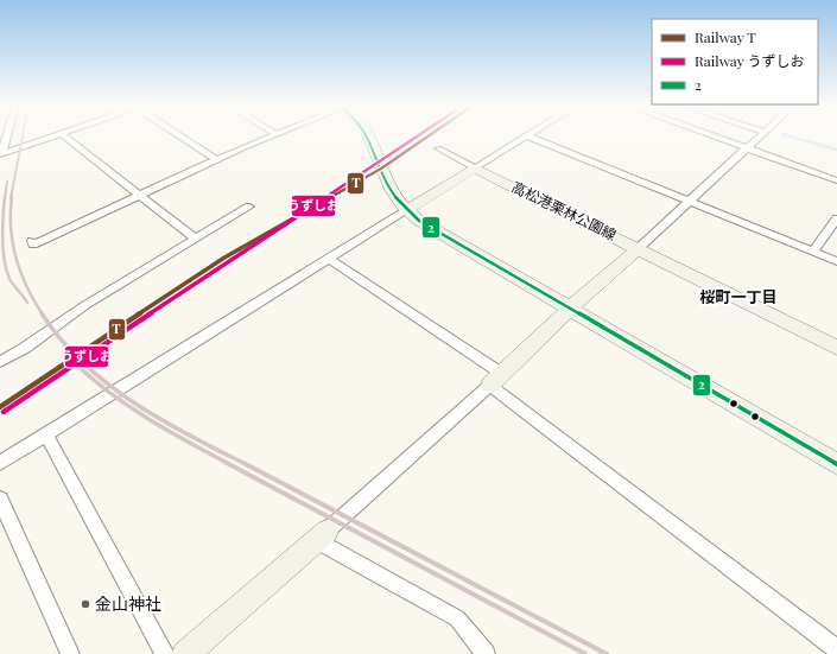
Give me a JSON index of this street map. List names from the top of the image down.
{
  "streets": {
    "main road": ["高松港栗林公園線"]
  },
  "districts": ["桜町一丁目"],
  "places": ["金山神社"],
  "lines": ["rail line T", "rail line うずしお", "transit line 2"],
  "legend": ["Railway T", "Railway うずしお", "2"]
}
